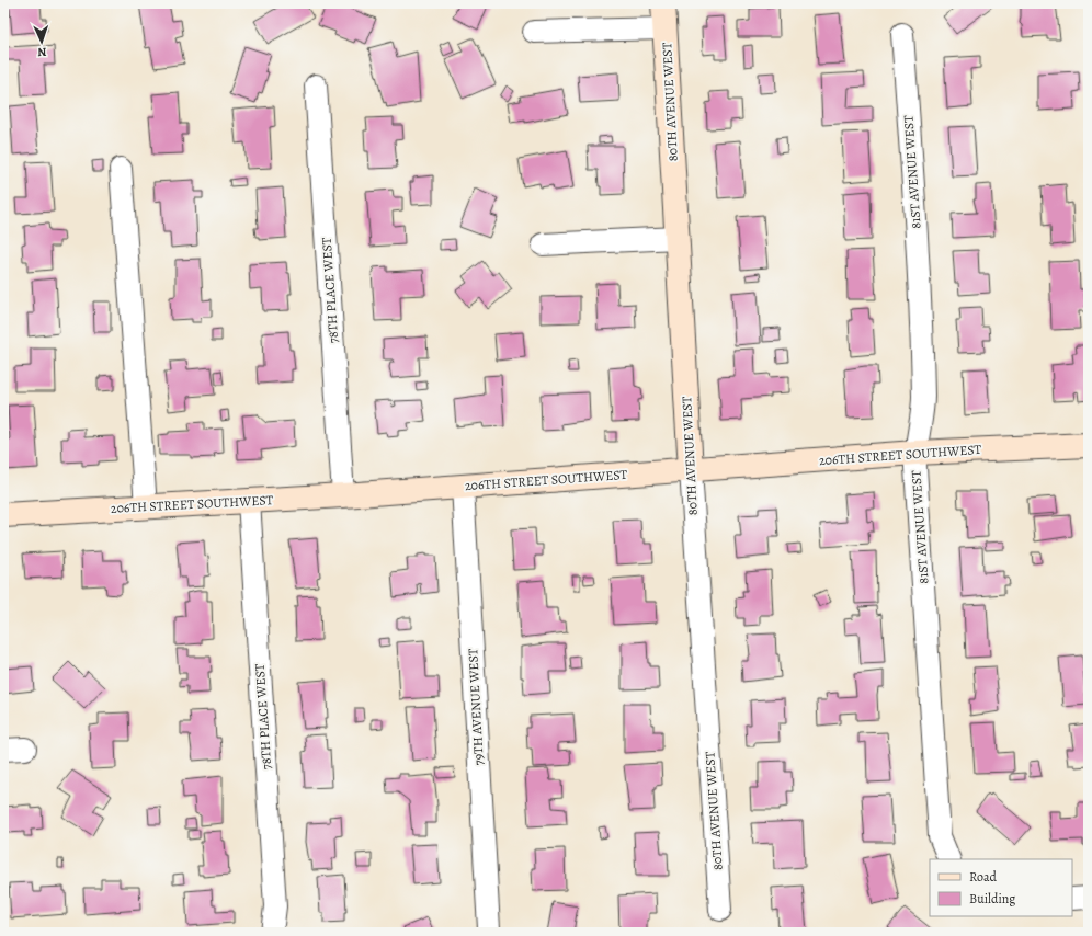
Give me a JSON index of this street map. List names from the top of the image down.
{
  "streets": {
    "street": [
      "80TH AVENUE WEST",
      "81ST AVENUE WEST",
      "78TH PLACE WEST",
      "206TH STREET SOUTHWEST",
      "79TH AVENUE WEST"
    ]
  },
  "crossings": [
    ["80TH AVENUE WEST", "206TH STREET SOUTHWEST"],
    ["81ST AVENUE WEST", "206TH STREET SOUTHWEST"],
    ["78TH PLACE WEST", "206TH STREET SOUTHWEST"],
    ["206TH STREET SOUTHWEST", "79TH AVENUE WEST"]
  ],
  "legend": ["Road", "Building"],
  "north": "bottom"
}
